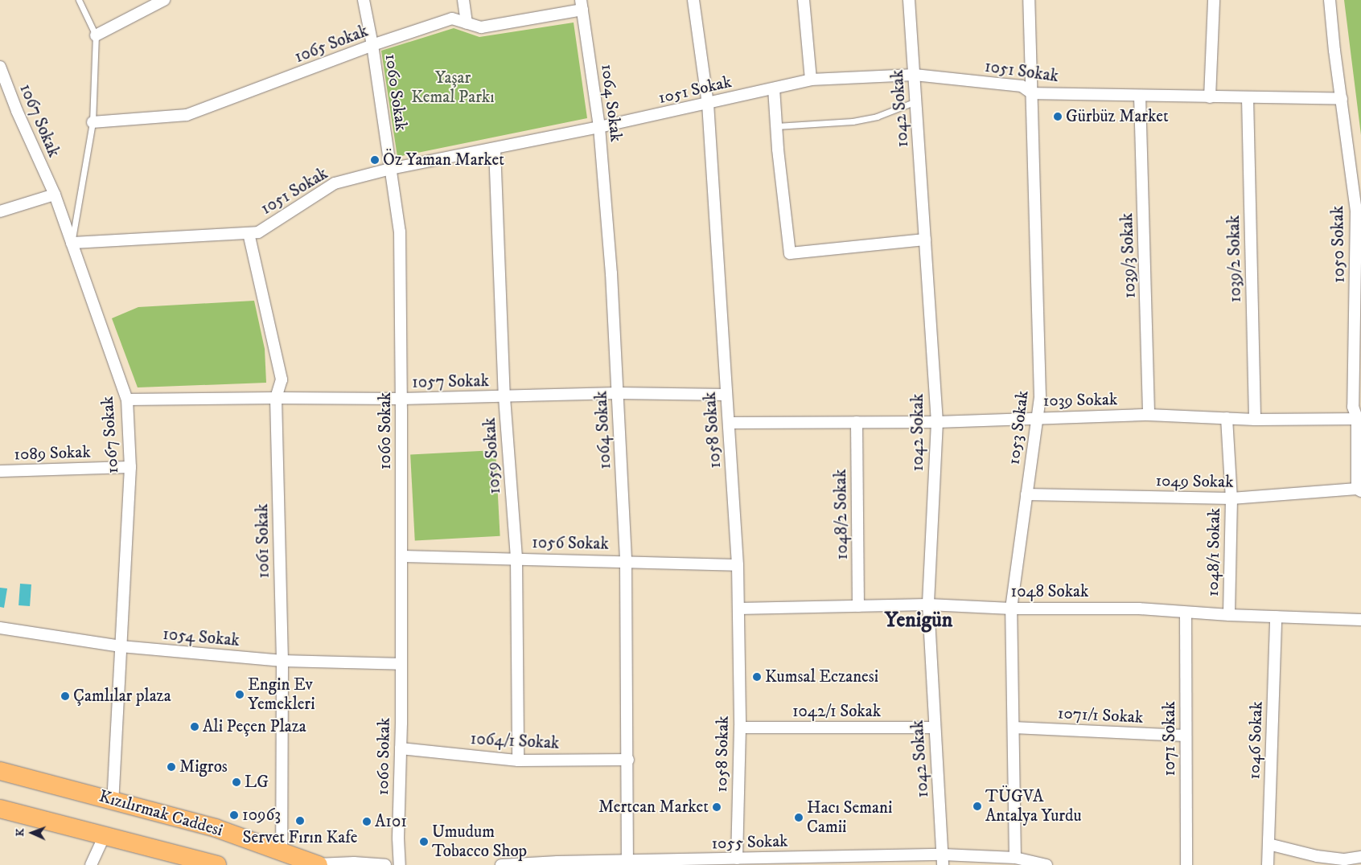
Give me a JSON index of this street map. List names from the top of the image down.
{
  "streets": {
    "main road": ["Kızılırmak Caddesi"],
    "street": [
      "1065 Sokak",
      "1051 Sokak",
      "1060 Sokak",
      "1064 Sokak",
      "1042 Sokak",
      "1067 Sokak",
      "1050 Sokak",
      "1039/3 Sokak",
      "1039/2 Sokak",
      "1057 Sokak",
      "1039 Sokak",
      "1053 Sokak",
      "1058 Sokak",
      "1089 Sokak",
      "1059 Sokak",
      "1049 Sokak",
      "1048/2 Sokak",
      "1061 Sokak",
      "1056 Sokak",
      "1048/1 Sokak",
      "1048 Sokak",
      "1054 Sokak",
      "1042/1 Sokak",
      "1071/1 Sokak",
      "1071 Sokak",
      "1046 Sokak",
      "1064/1 Sokak",
      "1055 Sokak"
    ]
  },
  "crossings": [
    ["1065 Sokak", "1060 Sokak"],
    ["1065 Sokak", "1064 Sokak"],
    ["1051 Sokak", "1060 Sokak"],
    ["1051 Sokak", "1064 Sokak"],
    ["1051 Sokak", "1042 Sokak"],
    ["1051 Sokak", "1067 Sokak"],
    ["1051 Sokak", "1050 Sokak"],
    ["1051 Sokak", "1039/3 Sokak"],
    ["1051 Sokak", "1039/2 Sokak"],
    ["1051 Sokak", "1053 Sokak"],
    ["1051 Sokak", "1058 Sokak"],
    ["1051 Sokak", "1059 Sokak"],
    ["1051 Sokak", "1061 Sokak"],
    ["1060 Sokak", "1057 Sokak"],
    ["1060 Sokak", "1056 Sokak"],
    ["1060 Sokak", "1054 Sokak"],
    ["1060 Sokak", "1064/1 Sokak"],
    ["1064 Sokak", "1057 Sokak"],
    ["1064 Sokak", "1056 Sokak"],
    ["1064 Sokak", "1064/1 Sokak"],
    ["1064 Sokak", "1055 Sokak"],
    ["1042 Sokak", "1039 Sokak"],
    ["1042 Sokak", "1048 Sokak"],
    ["1042 Sokak", "1042/1 Sokak"],
    ["1042 Sokak", "1055 Sokak"],
    ["1067 Sokak", "1057 Sokak"],
    ["1067 Sokak", "1089 Sokak"],
    ["1067 Sokak", "1054 Sokak"],
    ["1067 Sokak", "Kızılırmak Caddesi"],
    ["1050 Sokak", "1039 Sokak"],
    ["1050 Sokak", "1049 Sokak"],
    ["1039/3 Sokak", "1039 Sokak"],
    ["1039/2 Sokak", "1039 Sokak"],
    ["1057 Sokak", "1058 Sokak"],
    ["1057 Sokak", "1059 Sokak"],
    ["1057 Sokak", "1061 Sokak"],
    ["1039 Sokak", "1053 Sokak"],
    ["1039 Sokak", "1058 Sokak"],
    ["1039 Sokak", "1048/2 Sokak"],
    ["1039 Sokak", "1048/1 Sokak"],
    ["1053 Sokak", "1049 Sokak"],
    ["1053 Sokak", "1048 Sokak"],
    ["1053 Sokak", "1071/1 Sokak"],
    ["1053 Sokak", "1055 Sokak"],
    ["1058 Sokak", "1056 Sokak"],
    ["1058 Sokak", "1048 Sokak"],
    ["1058 Sokak", "1042/1 Sokak"],
    ["1058 Sokak", "1055 Sokak"],
    ["1059 Sokak", "1056 Sokak"],
    ["1059 Sokak", "1064/1 Sokak"],
    ["1049 Sokak", "1048/1 Sokak"],
    ["1048/2 Sokak", "1048 Sokak"],
    ["1061 Sokak", "1054 Sokak"],
    ["1061 Sokak", "Kızılırmak Caddesi"],
    ["1048/1 Sokak", "1048 Sokak"],
    ["1048 Sokak", "1071 Sokak"],
    ["1048 Sokak", "1046 Sokak"],
    ["1071/1 Sokak", "1071 Sokak"]
  ],
  "districts": ["Yenigün"],
  "parks": ["Yaşar Kemal Parkı"],
  "places": [
    "Gürbüz Market",
    "Öz Yaman Market",
    "Kumsal Eczanesi",
    "Engin Ev Yemekleri",
    "Çamlılar plaza",
    "Ali Peçen Plaza",
    "Migros",
    "LG",
    "TÜGVA Antalya Yurdu",
    "Mertcan Market",
    "10963",
    "Hacı Semani Camii",
    "Servet Fırın Kafe",
    "A101",
    "Umudum Tobacco Shop"
  ],
  "north": "left"
}
